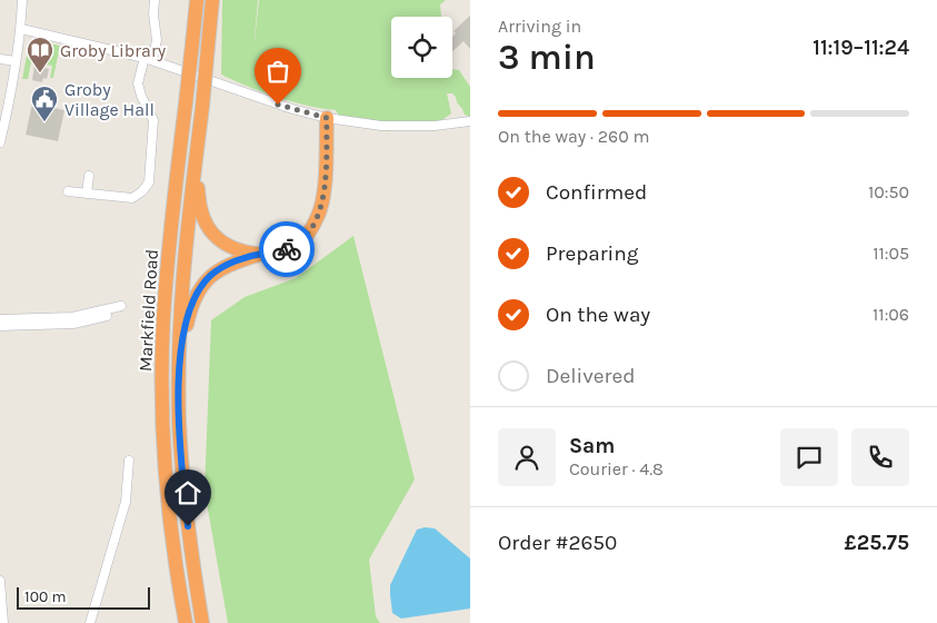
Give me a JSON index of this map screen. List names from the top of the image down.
{
  "streets": {
    "highway": ["Markfield Road"]
  },
  "places": {
    "library": ["Groby Library"],
    "public building": ["Groby Village Hall"]
  },
  "scale_bar": "100 m",
  "page": {
    "heading": ["3 min", "Arriving in", "11:19–11:24"],
    "panel": [
      "Sam",
      "Courier · 4.8",
      "Order #2650",
      "£25.75"
    ],
    "bar": "On the way · 260 m",
    "list": [
      ["Confirmed", "10:50"],
      ["Preparing", "11:05"],
      ["On the way", "11:06"],
      "Delivered"
    ],
    "scale": "100 m"
  }
}
